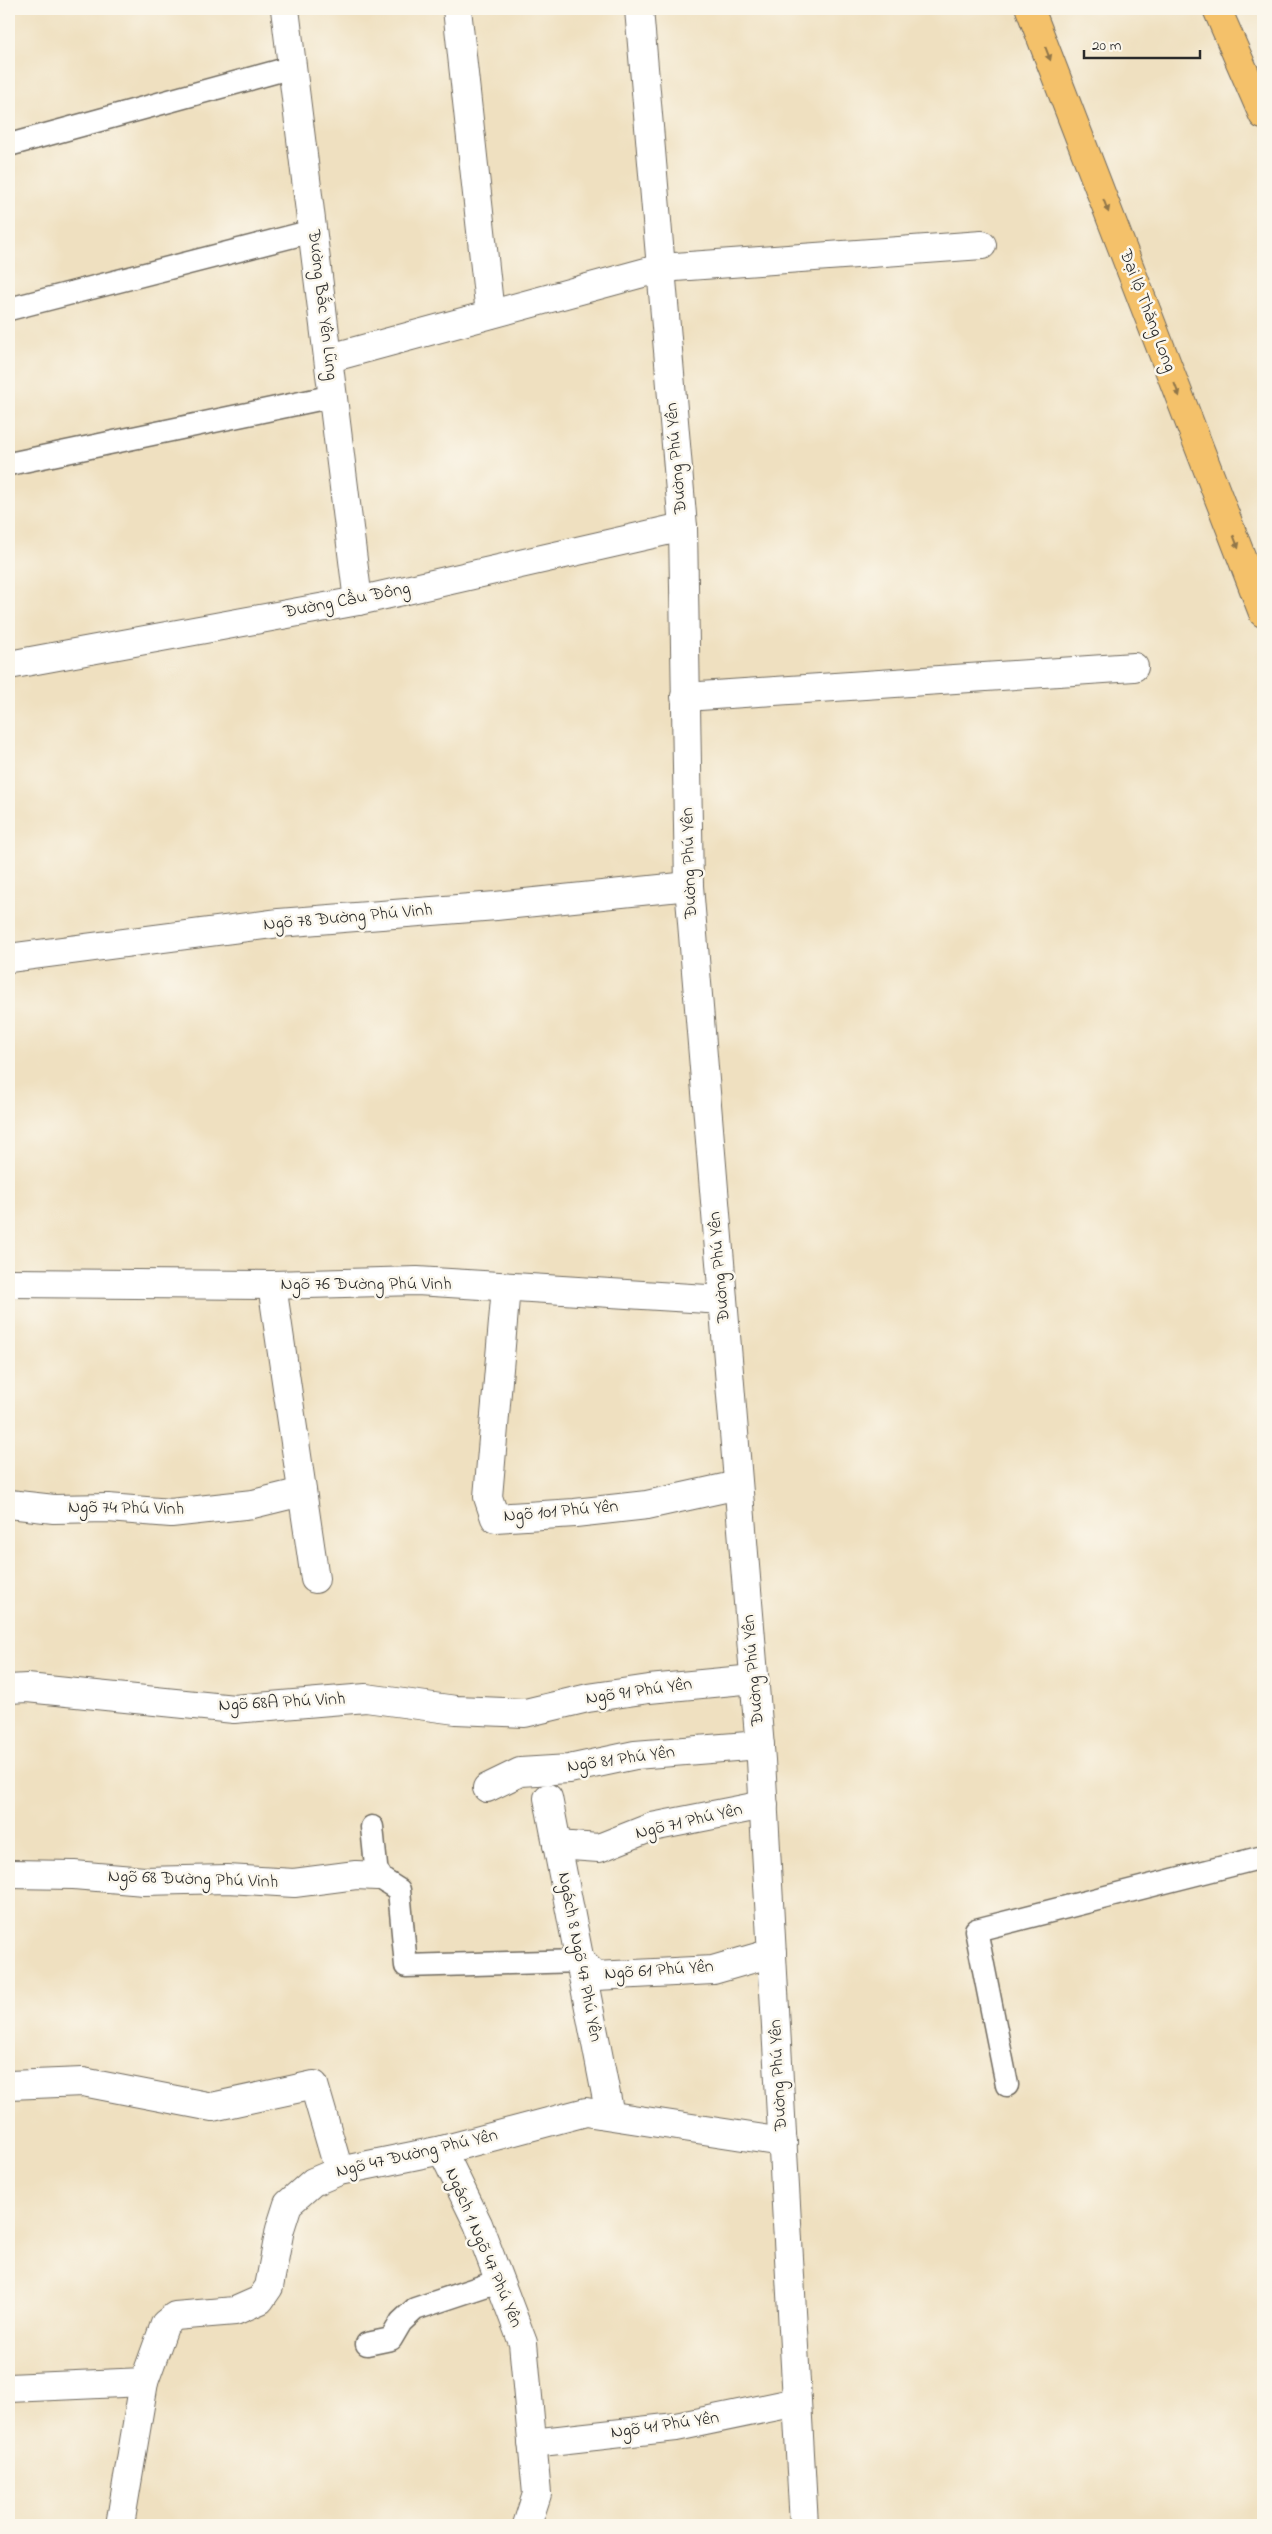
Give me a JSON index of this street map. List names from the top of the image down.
{
  "streets": {
    "main road": ["Đại lộ Thăng Long"],
    "street": [
      "Đường Bắc Yên Lũng",
      "Đường Phú Yên",
      "Đường Cầu Đông",
      "Ngõ 78 Đường Phú Vinh",
      "Ngõ 76 Đường Phú Vinh",
      "Ngõ 74 Phú Vinh",
      "Ngõ 101 Phú Yên",
      "Ngõ 91 Phú Yên",
      "Ngõ 68A Phú Vinh",
      "Ngõ 81 Phú Yên",
      "Ngõ 71 Phú Yên",
      "Ngõ 68 Đường Phú Vinh",
      "Ngách 8 Ngõ 47 Phú Yên",
      "Ngõ 61 Phú Yên",
      "Ngõ 47 Đường Phú Yên",
      "Ngách 1 Ngõ 47 Phú Yên",
      "Ngõ 41 Phú Yên"
    ]
  },
  "crossings": [
    ["Đường Bắc Yên Lũng", "Đường Cầu Đông"],
    ["Đường Phú Yên", "Đường Cầu Đông"],
    ["Đường Phú Yên", "Ngõ 78 Đường Phú Vinh"],
    ["Đường Phú Yên", "Ngõ 76 Đường Phú Vinh"],
    ["Đường Phú Yên", "Ngõ 101 Phú Yên"],
    ["Đường Phú Yên", "Ngõ 91 Phú Yên"],
    ["Đường Phú Yên", "Ngõ 81 Phú Yên"],
    ["Đường Phú Yên", "Ngõ 71 Phú Yên"],
    ["Đường Phú Yên", "Ngõ 61 Phú Yên"],
    ["Đường Phú Yên", "Ngõ 47 Đường Phú Yên"],
    ["Đường Phú Yên", "Ngõ 41 Phú Yên"],
    ["Ngõ 76 Đường Phú Vinh", "Ngõ 101 Phú Yên"],
    ["Ngõ 91 Phú Yên", "Ngõ 68A Phú Vinh"],
    ["Ngõ 71 Phú Yên", "Ngách 8 Ngõ 47 Phú Yên"],
    ["Ngách 8 Ngõ 47 Phú Yên", "Ngõ 61 Phú Yên"],
    ["Ngách 8 Ngõ 47 Phú Yên", "Ngõ 47 Đường Phú Yên"],
    ["Ngõ 47 Đường Phú Yên", "Ngách 1 Ngõ 47 Phú Yên"],
    ["Ngách 1 Ngõ 47 Phú Yên", "Ngõ 41 Phú Yên"]
  ],
  "one_way": ["Đại lộ Thăng Long"],
  "scale_bar": "20 m"
}
